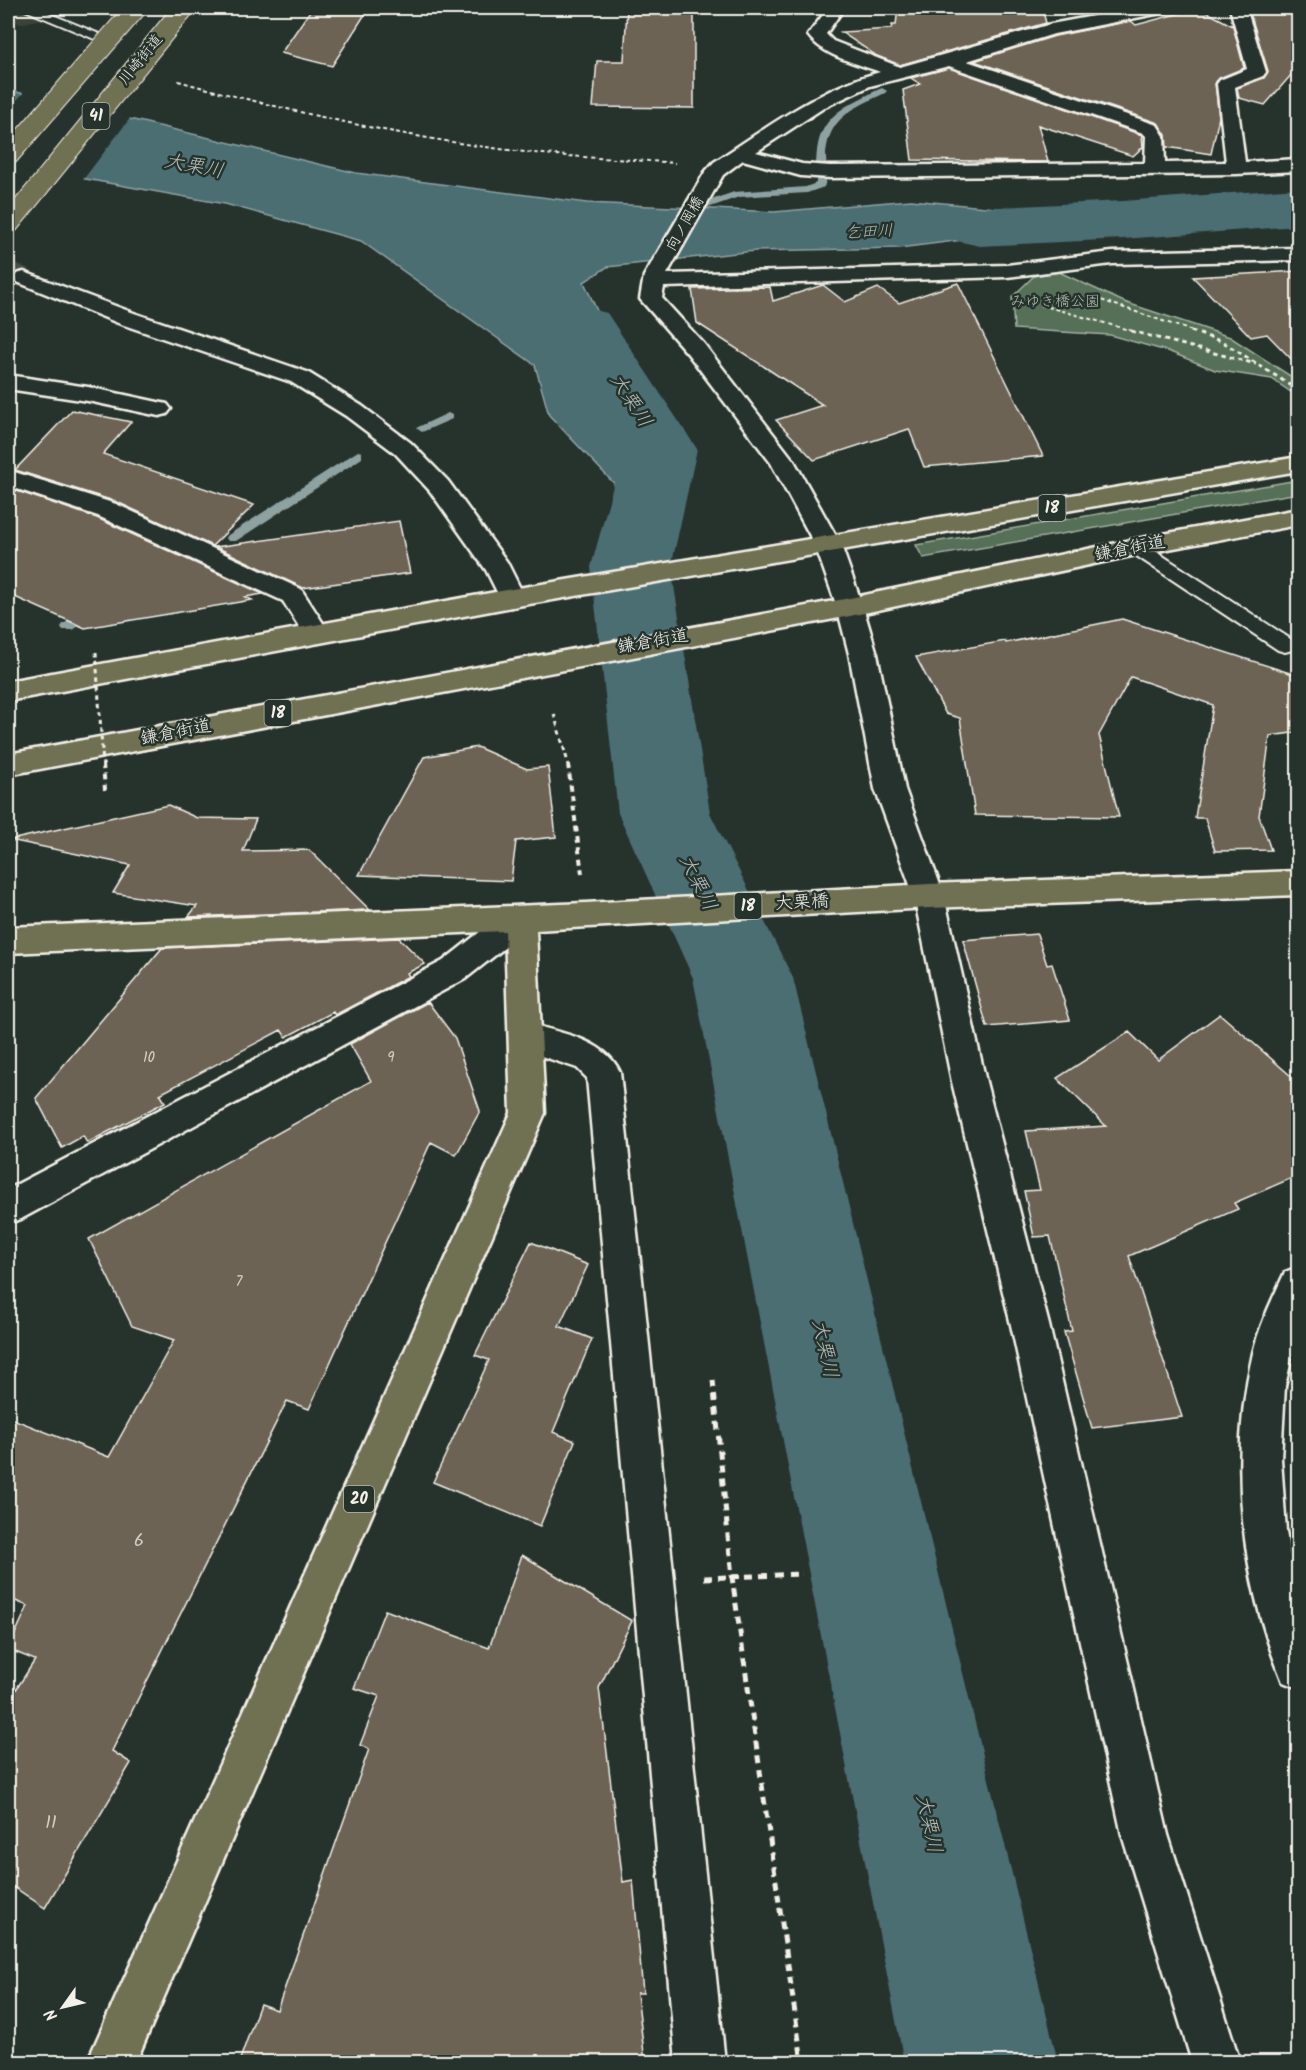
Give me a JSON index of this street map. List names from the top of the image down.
{
  "streets": {
    "main road": [
      "川崎街道",
      "41",
      "18",
      "鎌倉街道",
      "大栗橋",
      "20"
    ],
    "street": ["向ノ岡橋"]
  },
  "crossings": [
    ["18", "大栗橋"],
    ["18", "20"],
    ["大栗橋", "20"]
  ],
  "water": ["大栗川", "乞田川"],
  "parks": ["みゆき橋公園"],
  "house_numbers": [
    "10",
    "9",
    "7",
    "6",
    "11"
  ],
  "north": "bottom left"
}
